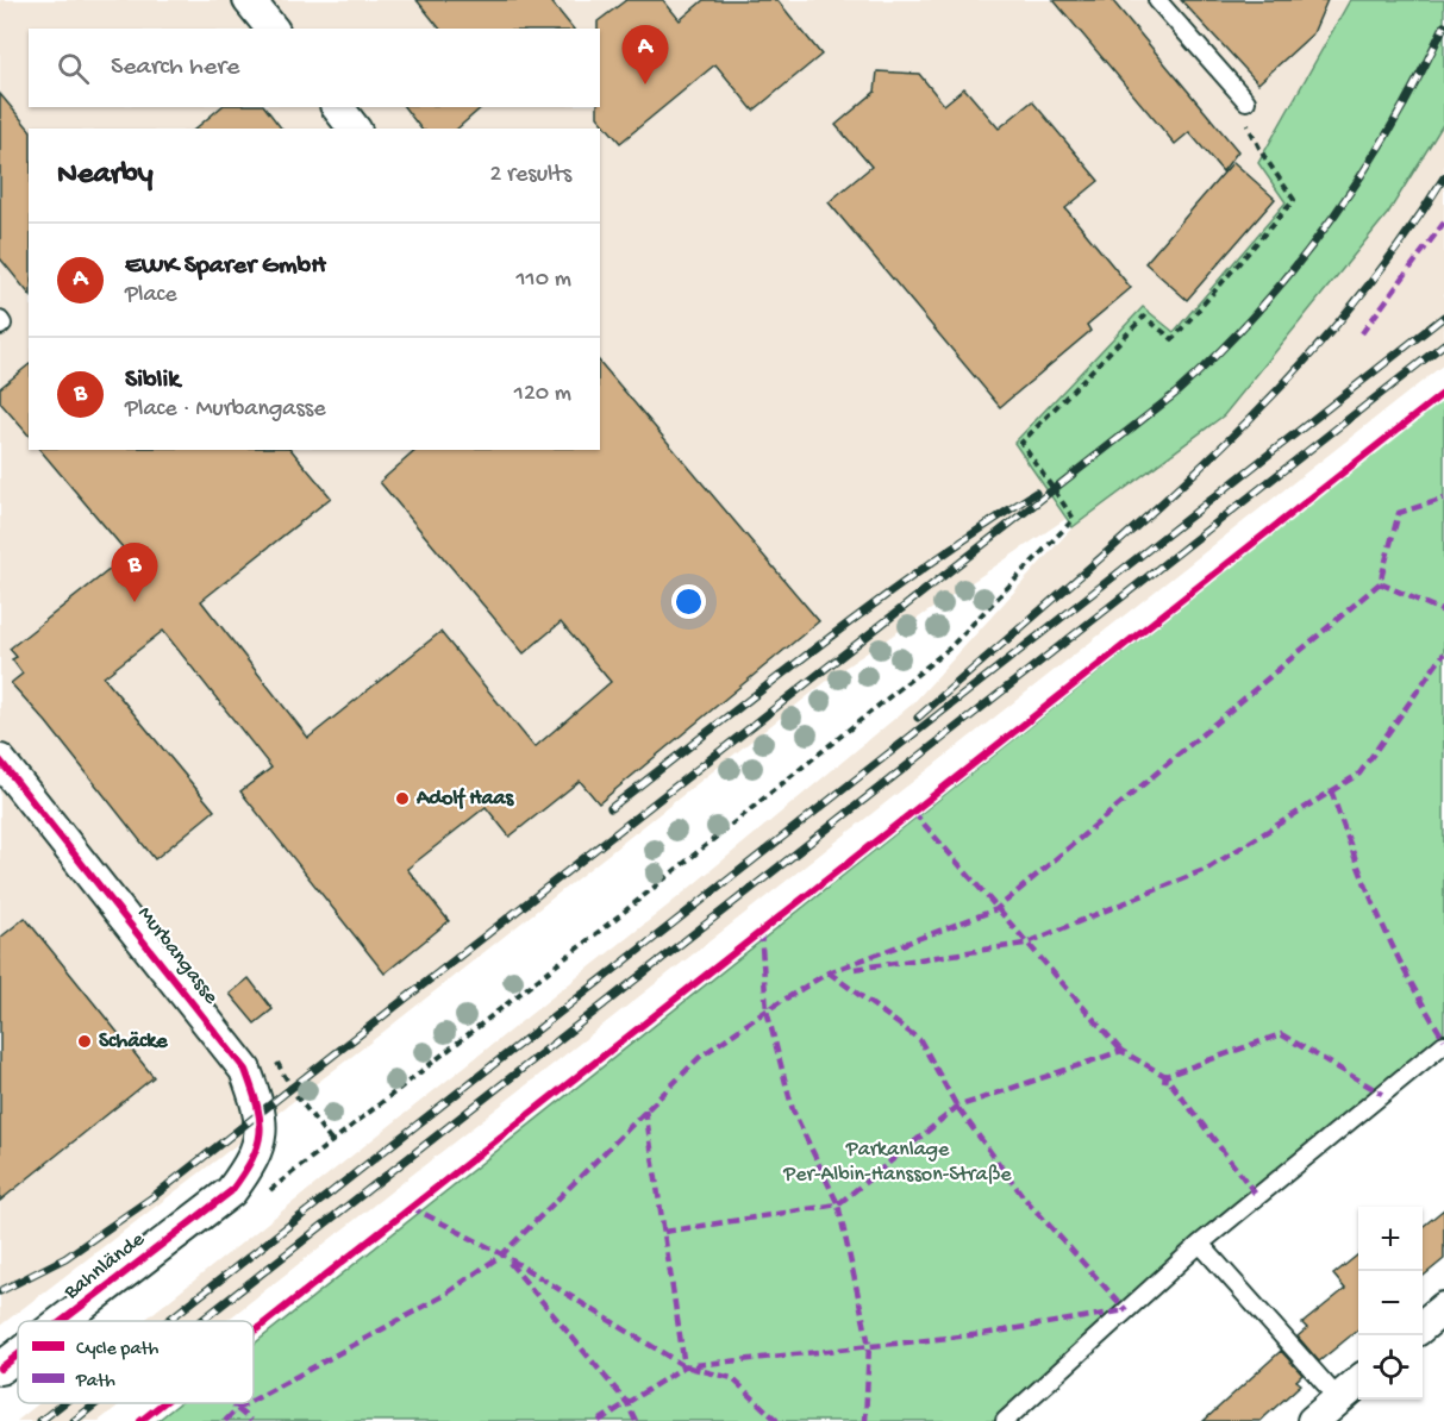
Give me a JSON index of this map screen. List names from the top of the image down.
{
  "streets": {
    "street": ["Murbangasse", "Bahnlände"]
  },
  "crossings": [
    ["Murbangasse", "Bahnlände"]
  ],
  "parks": ["Parkanlage Per-Albin-Hansson-Straße"],
  "places": ["Adolf Haas", "Schäcke"],
  "legend": ["Cycle path", "Path"],
  "page": {
    "pins": ["A", "B"],
    "search": "Search here",
    "heading": ["Nearby", "2 results"],
    "list": [
      {
        "mark": "A",
        "name": "EWK Sparer GmbH",
        "note": "Place",
        "value": "110 m"
      },
      {
        "mark": "B",
        "name": "Siblik",
        "note": "Place · Murbangasse",
        "value": "120 m"
      }
    ],
    "map_buttons": ["+", "−"]
  }
}
